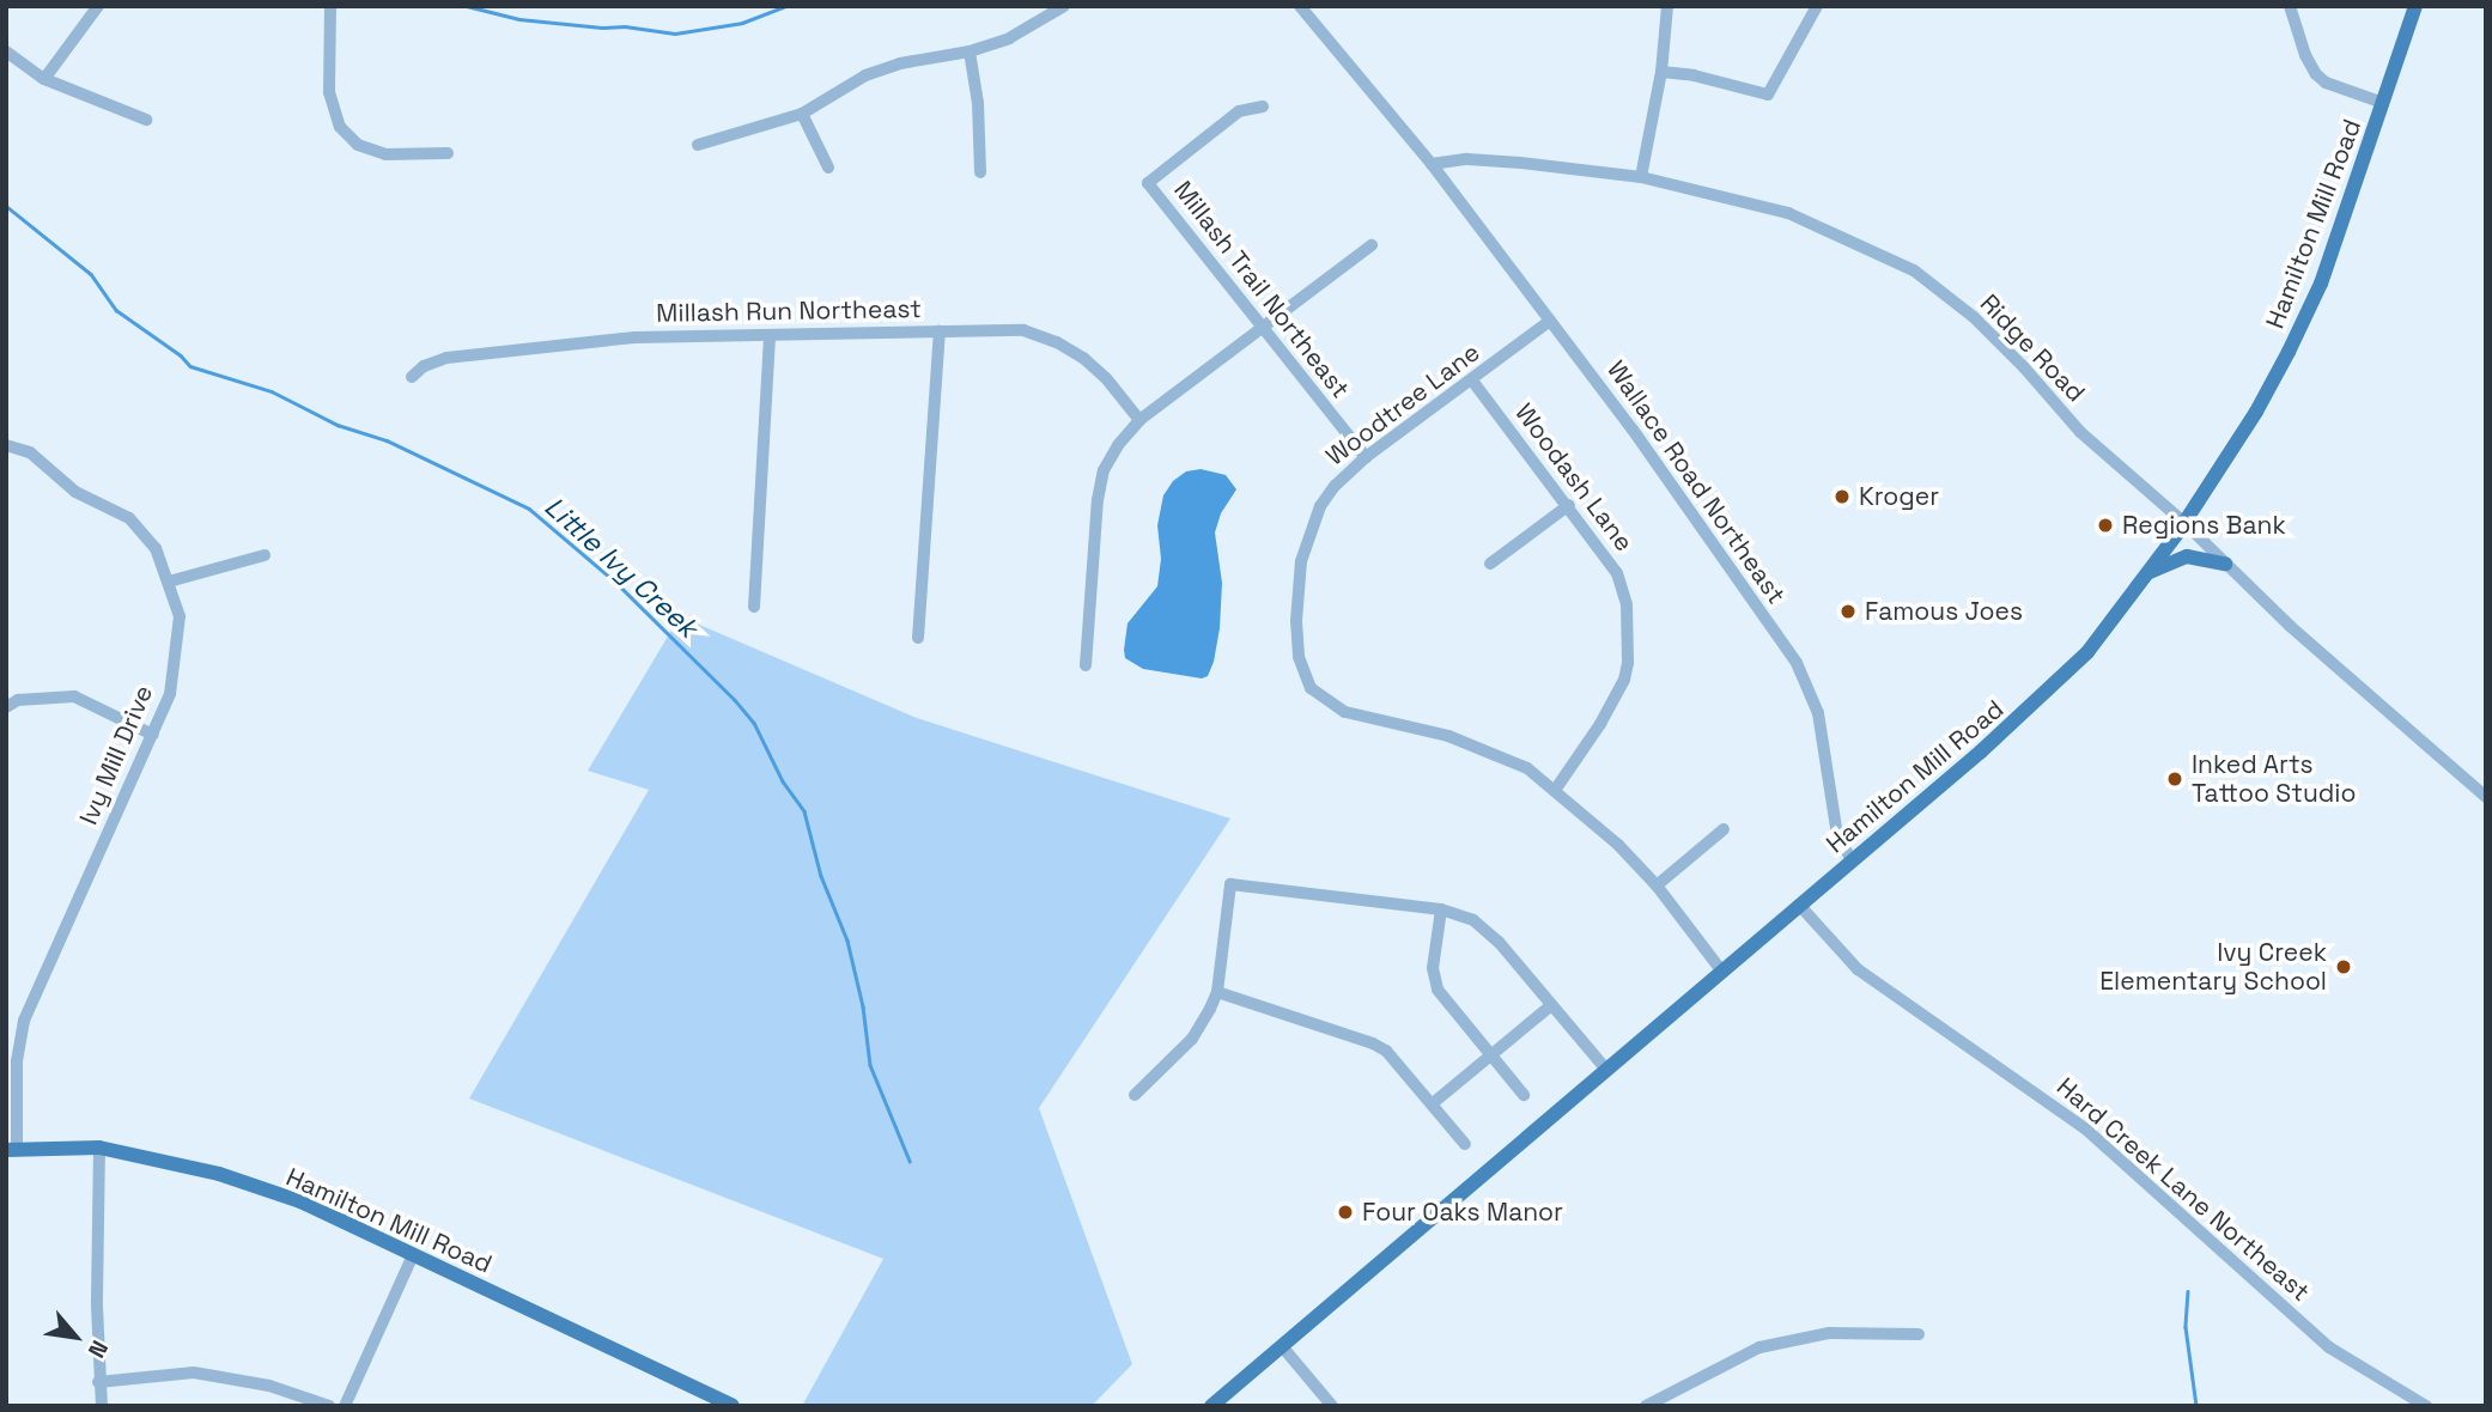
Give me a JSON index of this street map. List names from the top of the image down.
{
  "streets": {
    "main road": ["Hamilton Mill Road"],
    "street": [
      "Millash Trail Northeast",
      "Millash Run Northeast",
      "Ridge Road",
      "Woodtree Lane",
      "Woodash Lane",
      "Wallace Road Northeast",
      "Ivy Mill Drive",
      "Hard Creek Lane Northeast"
    ]
  },
  "crossings": [
    ["Hamilton Mill Road", "Ridge Road"],
    ["Hamilton Mill Road", "Woodtree Lane"],
    ["Hamilton Mill Road", "Wallace Road Northeast"],
    ["Hamilton Mill Road", "Ivy Mill Drive"],
    ["Hamilton Mill Road", "Hard Creek Lane Northeast"],
    ["Millash Trail Northeast", "Woodtree Lane"],
    ["Ridge Road", "Wallace Road Northeast"],
    ["Woodtree Lane", "Woodash Lane"],
    ["Woodtree Lane", "Wallace Road Northeast"]
  ],
  "water": ["Little Ivy Creek"],
  "places": [
    "Kroger",
    "Regions Bank",
    "Famous Joes",
    "Inked Arts Tattoo Studio",
    "Ivy Creek Elementary School",
    "Four Oaks Manor"
  ],
  "north": "bottom right"
}
